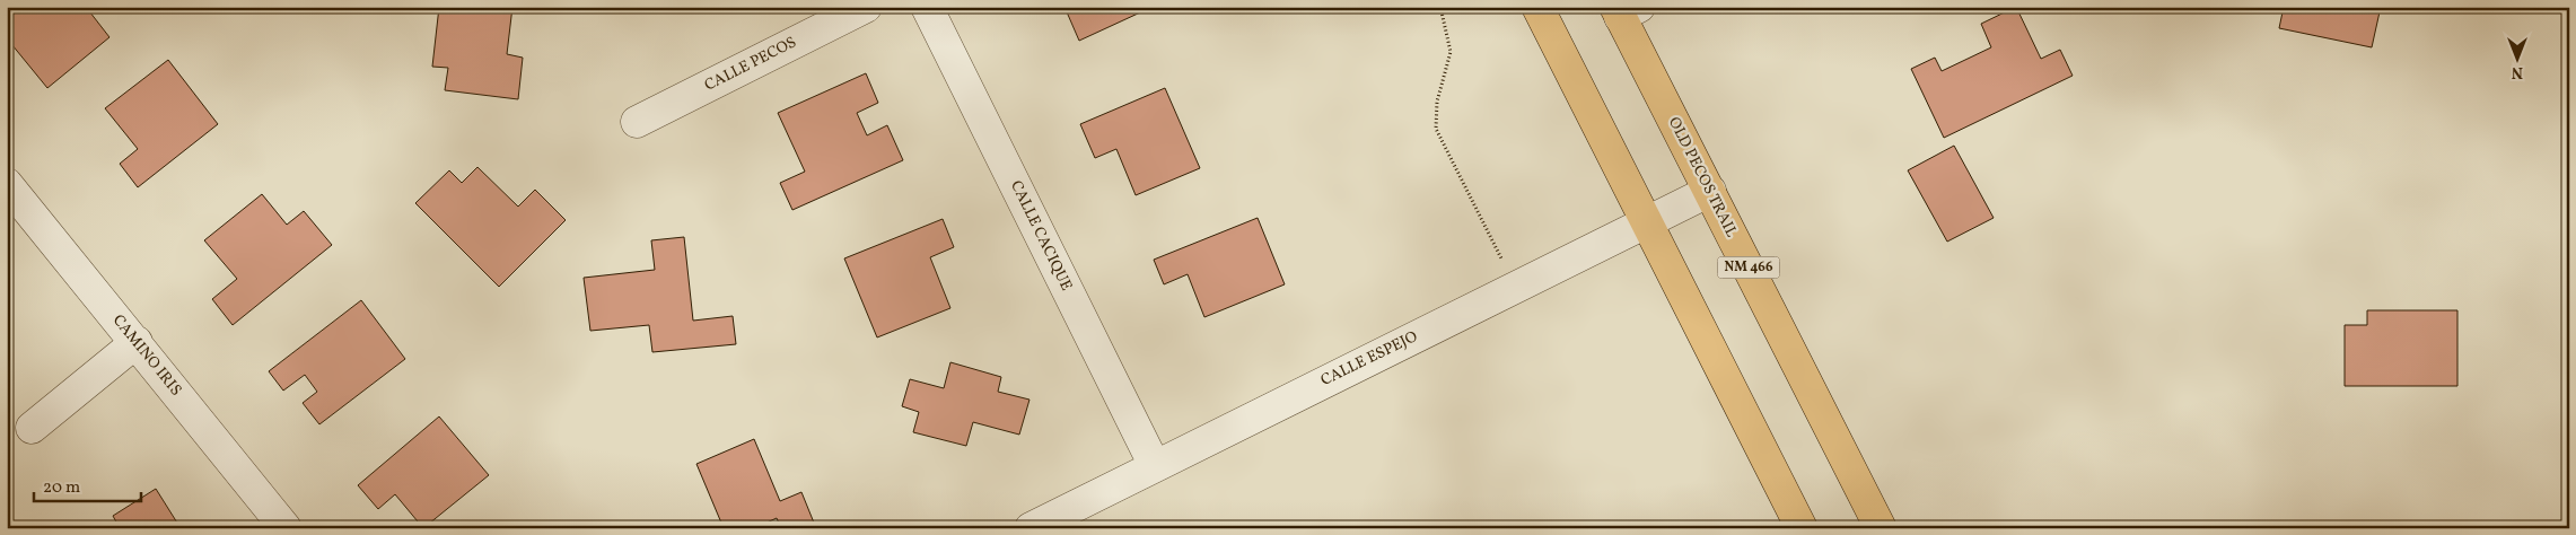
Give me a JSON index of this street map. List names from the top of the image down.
{
  "streets": {
    "main road": ["OLD PECOS TRAIL", "NM 466"],
    "street": [
      "CALLE PECOS",
      "CALLE CACIQUE",
      "CAMINO IRIS",
      "CALLE ESPEJO"
    ]
  },
  "crossings": [
    ["OLD PECOS TRAIL", "CALLE ESPEJO"],
    ["CALLE CACIQUE", "CALLE ESPEJO"]
  ],
  "scale_bar": "20 m",
  "north": "bottom"
}
